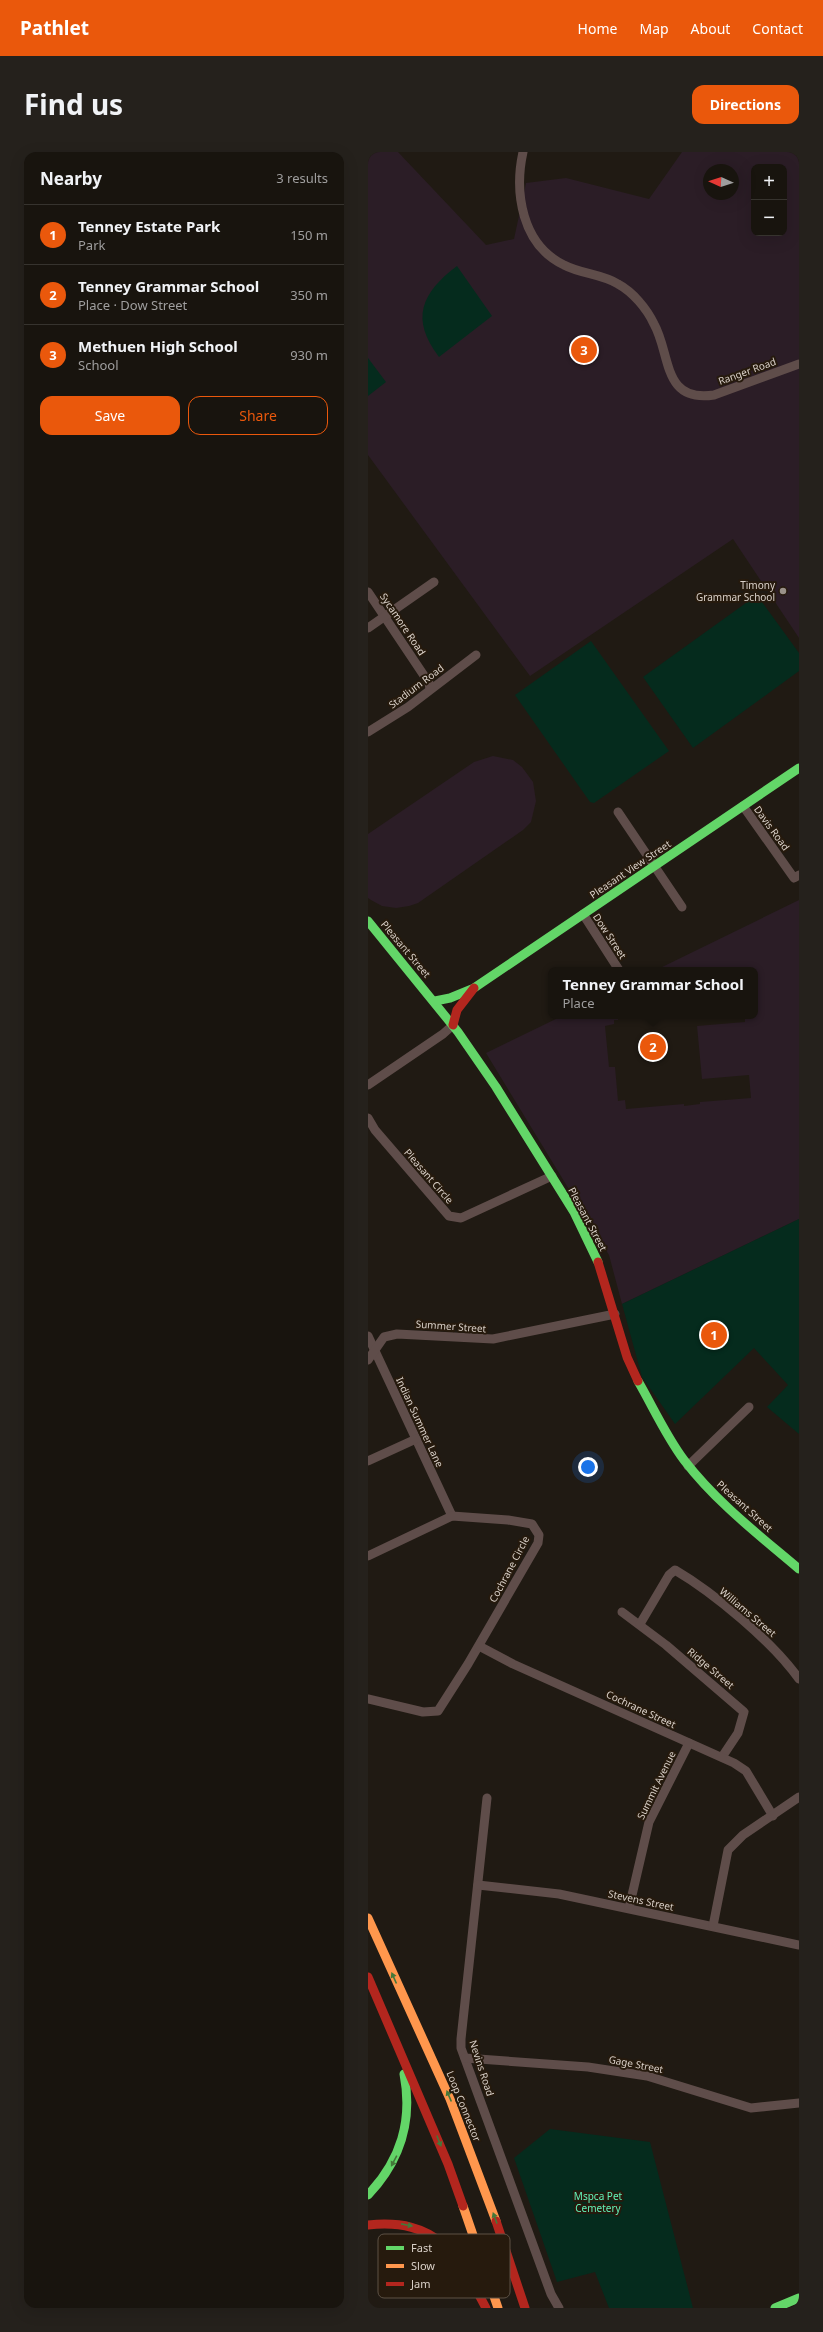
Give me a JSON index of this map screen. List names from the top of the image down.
{
  "streets": {
    "main road": ["Pleasant View Street", "Pleasant Street", "Loop Connector"],
    "street": [
      "Ranger Road",
      "Sycamore Road",
      "Stadium Road",
      "Davis Road",
      "Dow Street",
      "Pleasant Circle",
      "Summer Street",
      "Indian Summer Lane",
      "Cochrane Circle",
      "Williams Street",
      "Ridge Street",
      "Cochrane Street",
      "Summit Avenue",
      "Stevens Street",
      "Gage Street",
      "Nevins Road"
    ]
  },
  "crossings": [
    ["Sycamore Road", "Stadium Road"],
    ["Davis Road", "Pleasant View Street"],
    ["Pleasant View Street", "Dow Street"],
    ["Pleasant Street", "Pleasant Circle"],
    ["Pleasant Street", "Summer Street"],
    ["Summer Street", "Indian Summer Lane"],
    ["Indian Summer Lane", "Cochrane Circle"],
    ["Cochrane Circle", "Cochrane Street"],
    ["Williams Street", "Ridge Street"],
    ["Ridge Street", "Cochrane Street"],
    ["Cochrane Street", "Summit Avenue"],
    ["Summit Avenue", "Stevens Street"],
    ["Stevens Street", "Nevins Road"],
    ["Gage Street", "Nevins Road"]
  ],
  "parks": ["Mspca Pet Cemetery"],
  "places": ["Timony Grammar School"],
  "legend": ["Fast", "Slow", "Jam"],
  "north": "left",
  "page": {
    "header": "Pathlet",
    "nav": [
      "Home",
      "Map",
      "About",
      "Contact"
    ],
    "title": "Find us",
    "buttons": [
      "Directions",
      ["Save", "Share"]
    ],
    "heading": ["Nearby", "3 results"],
    "map_buttons": ["+", "−"],
    "list": [
      {
        "mark": "1",
        "name": "Tenney Estate Park",
        "note": "Park",
        "value": "150 m"
      },
      {
        "mark": "2",
        "name": "Tenney Grammar School",
        "note": "Place · Dow Street",
        "value": "350 m"
      },
      {
        "mark": "3",
        "name": "Methuen High School",
        "note": "School",
        "value": "930 m"
      }
    ],
    "pins": ["3", "2", "1"],
    "popup": ["Tenney Grammar School", "Place"]
  }
}
